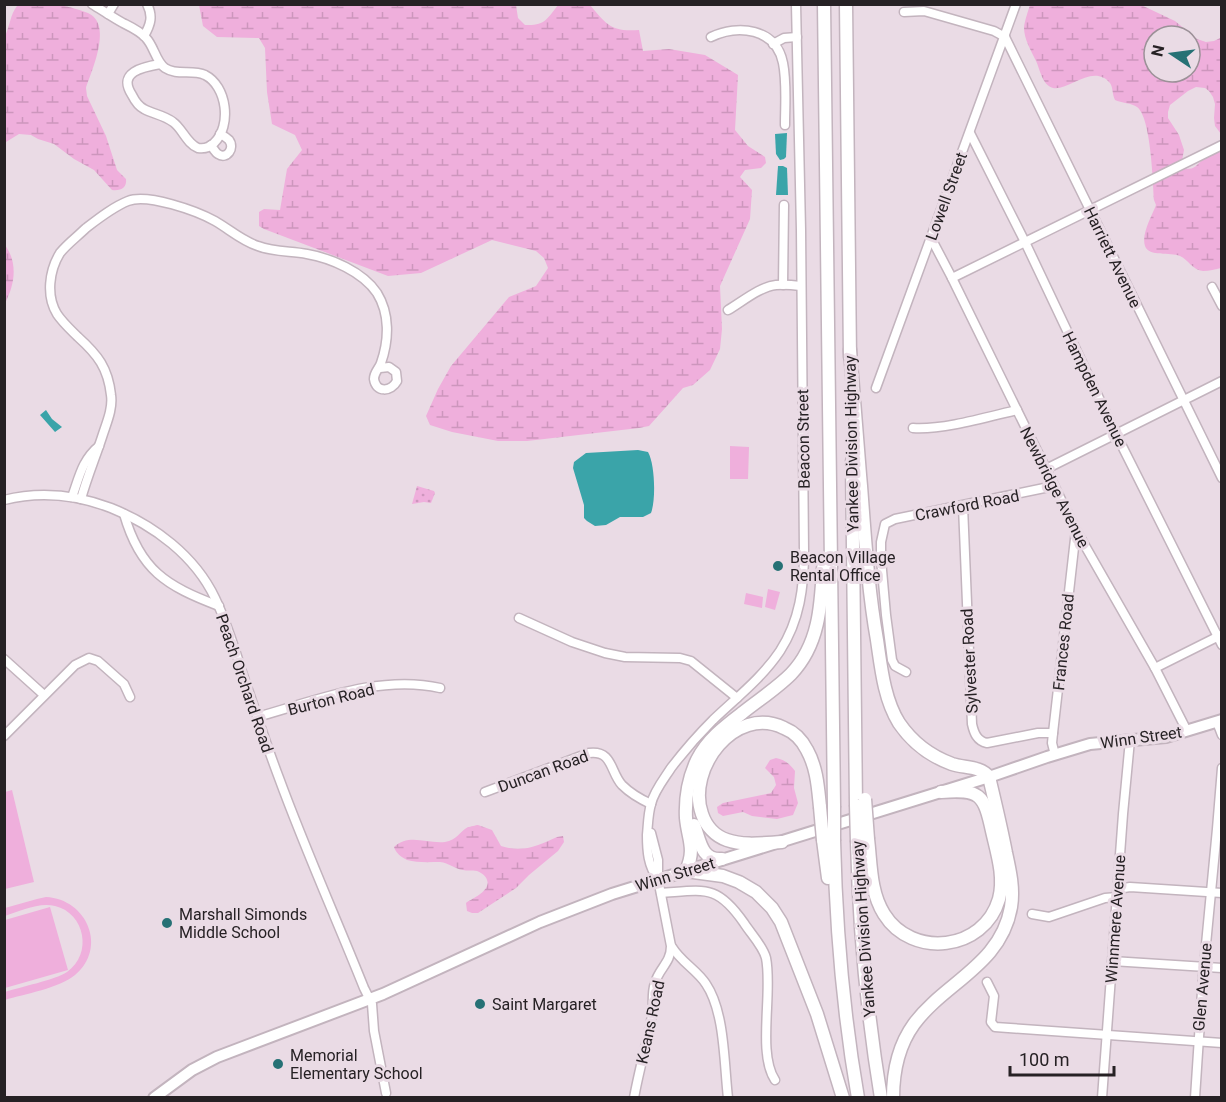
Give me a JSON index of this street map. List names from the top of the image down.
{
  "streets": {
    "highway": ["Yankee Division Highway"],
    "main road": ["Winn Street"],
    "street": [
      "Lowell Street",
      "Harriett Avenue",
      "Hampden Avenue",
      "Beacon Street",
      "Newbridge Avenue",
      "Crawford Road",
      "Frances Road",
      "Sylvester Road",
      "Peach Orchard Road",
      "Burton Road",
      "Duncan Road",
      "Winnmere Avenue",
      "Glen Avenue",
      "Keans Road"
    ]
  },
  "crossings": [
    ["Lowell Street", "Harriett Avenue"],
    ["Lowell Street", "Hampden Avenue"],
    ["Lowell Street", "Newbridge Avenue"],
    ["Beacon Street", "Winn Street"],
    ["Beacon Street", "Duncan Road"],
    ["Newbridge Avenue", "Crawford Road"],
    ["Newbridge Avenue", "Frances Road"],
    ["Newbridge Avenue", "Winn Street"],
    ["Crawford Road", "Sylvester Road"],
    ["Frances Road", "Sylvester Road"],
    ["Frances Road", "Winn Street"],
    ["Peach Orchard Road", "Burton Road"],
    ["Peach Orchard Road", "Winn Street"],
    ["Winn Street", "Winnmere Avenue"]
  ],
  "places": [
    "Beacon Village Rental Office",
    "Marshall Simonds Middle School",
    "Saint Margaret",
    "Memorial Elementary School"
  ],
  "scale_bar": "100 m",
  "north": "left"
}
